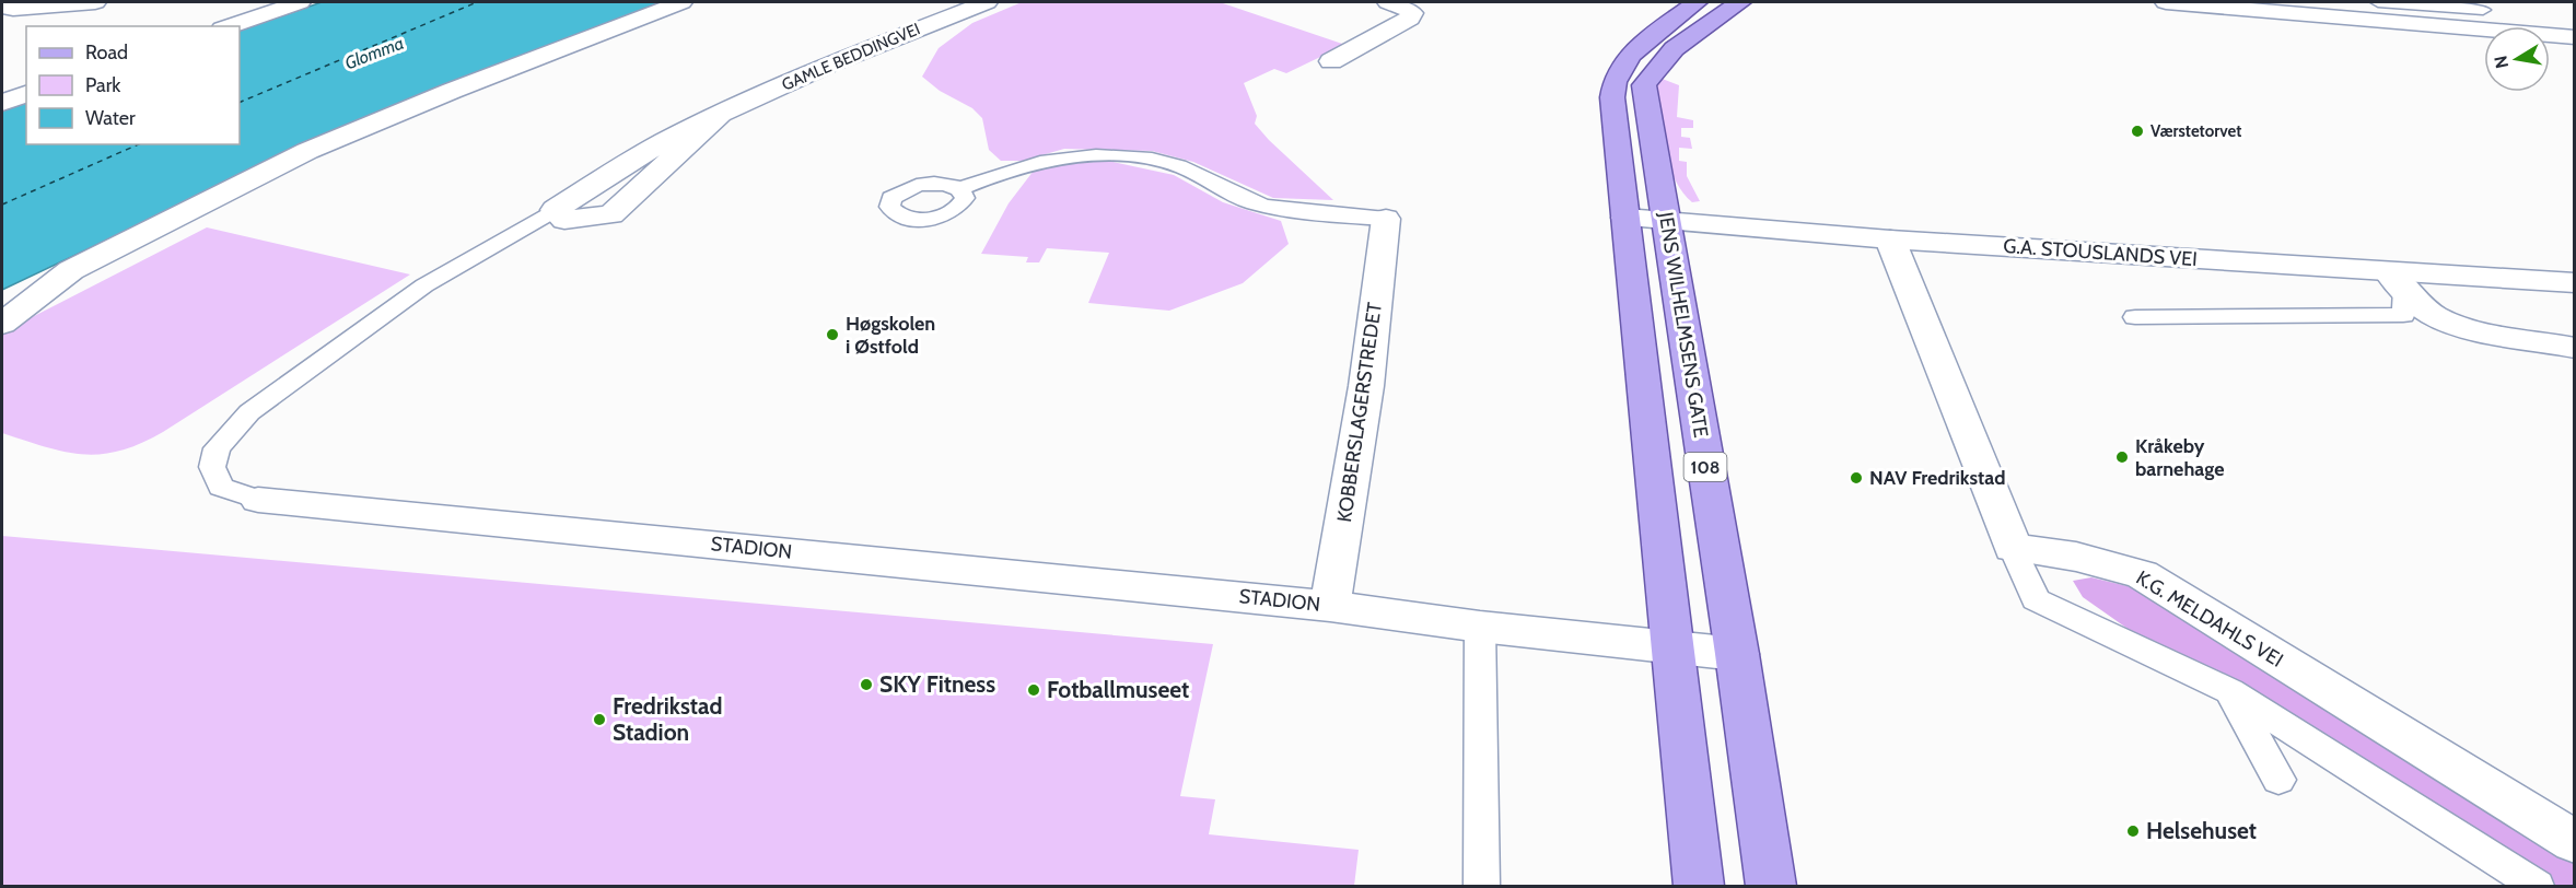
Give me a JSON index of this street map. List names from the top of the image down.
{
  "streets": {
    "main road": ["JENS WILHELMSENS GATE", "108"],
    "street": [
      "GAMLE BEDDINGVEI",
      "G.A. STOUSLANDS VEI",
      "KOBBERSLAGERSTREDET",
      "STADION",
      "K.G. MELDAHLS VEI"
    ]
  },
  "crossings": [
    ["GAMLE BEDDINGVEI", "STADION"],
    ["G.A. STOUSLANDS VEI", "JENS WILHELMSENS GATE"],
    ["JENS WILHELMSENS GATE", "STADION"],
    ["KOBBERSLAGERSTREDET", "STADION"]
  ],
  "water": ["Glomma"],
  "places": [
    "Værstetorvet",
    "Høgskolen i Østfold",
    "Kråkeby barnehage",
    "NAV Fredrikstad",
    "SKY Fitness",
    "Fotballmuseet",
    "Fredrikstad Stadion",
    "Helsehuset"
  ],
  "legend": ["Road", "Park", "Water"],
  "north": "left"
}
